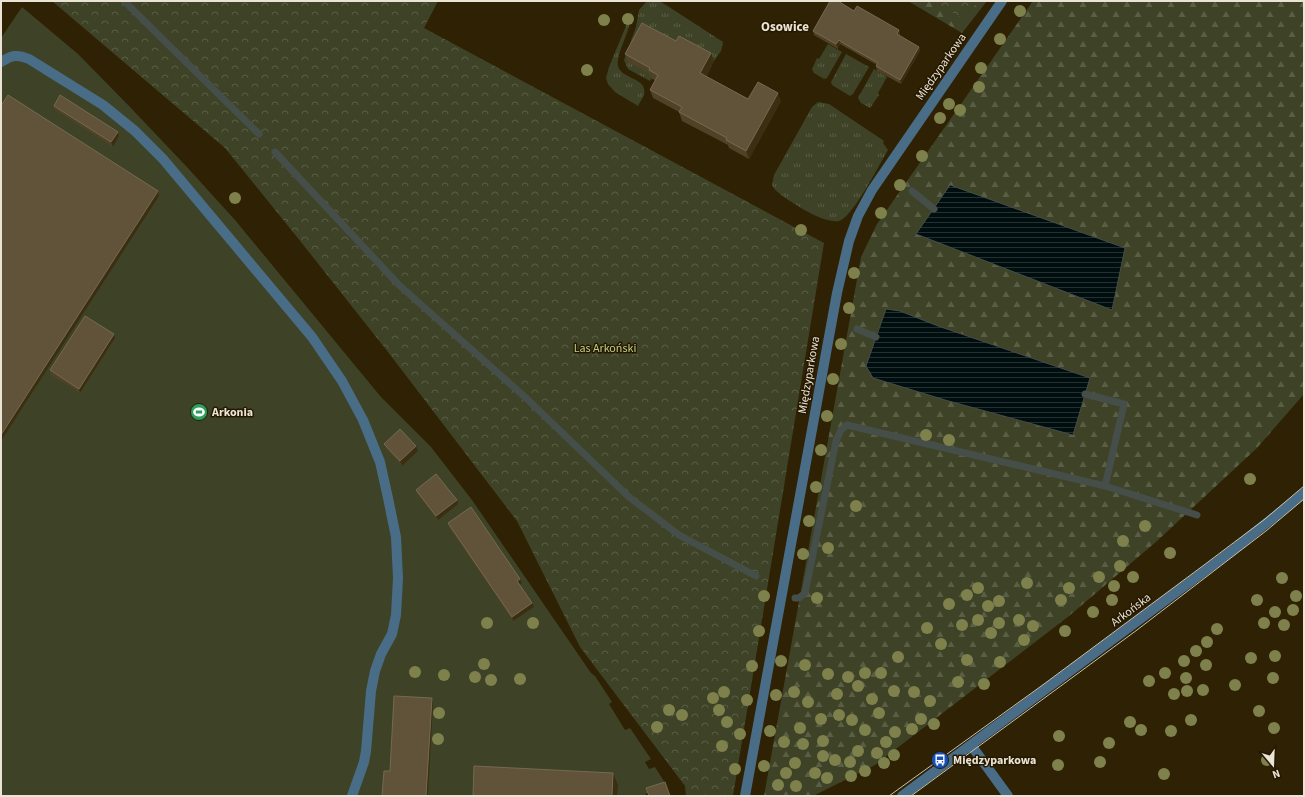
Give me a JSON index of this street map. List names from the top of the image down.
{
  "streets": {
    "street": ["Międzyparkowa", "Arkońska"]
  },
  "districts": ["Osowice"],
  "parks": ["Las Arkoński"],
  "places": {
    "sports": ["Arkonia"],
    "bus stop": ["Międzyparkowa"]
  },
  "north": "bottom"
}
